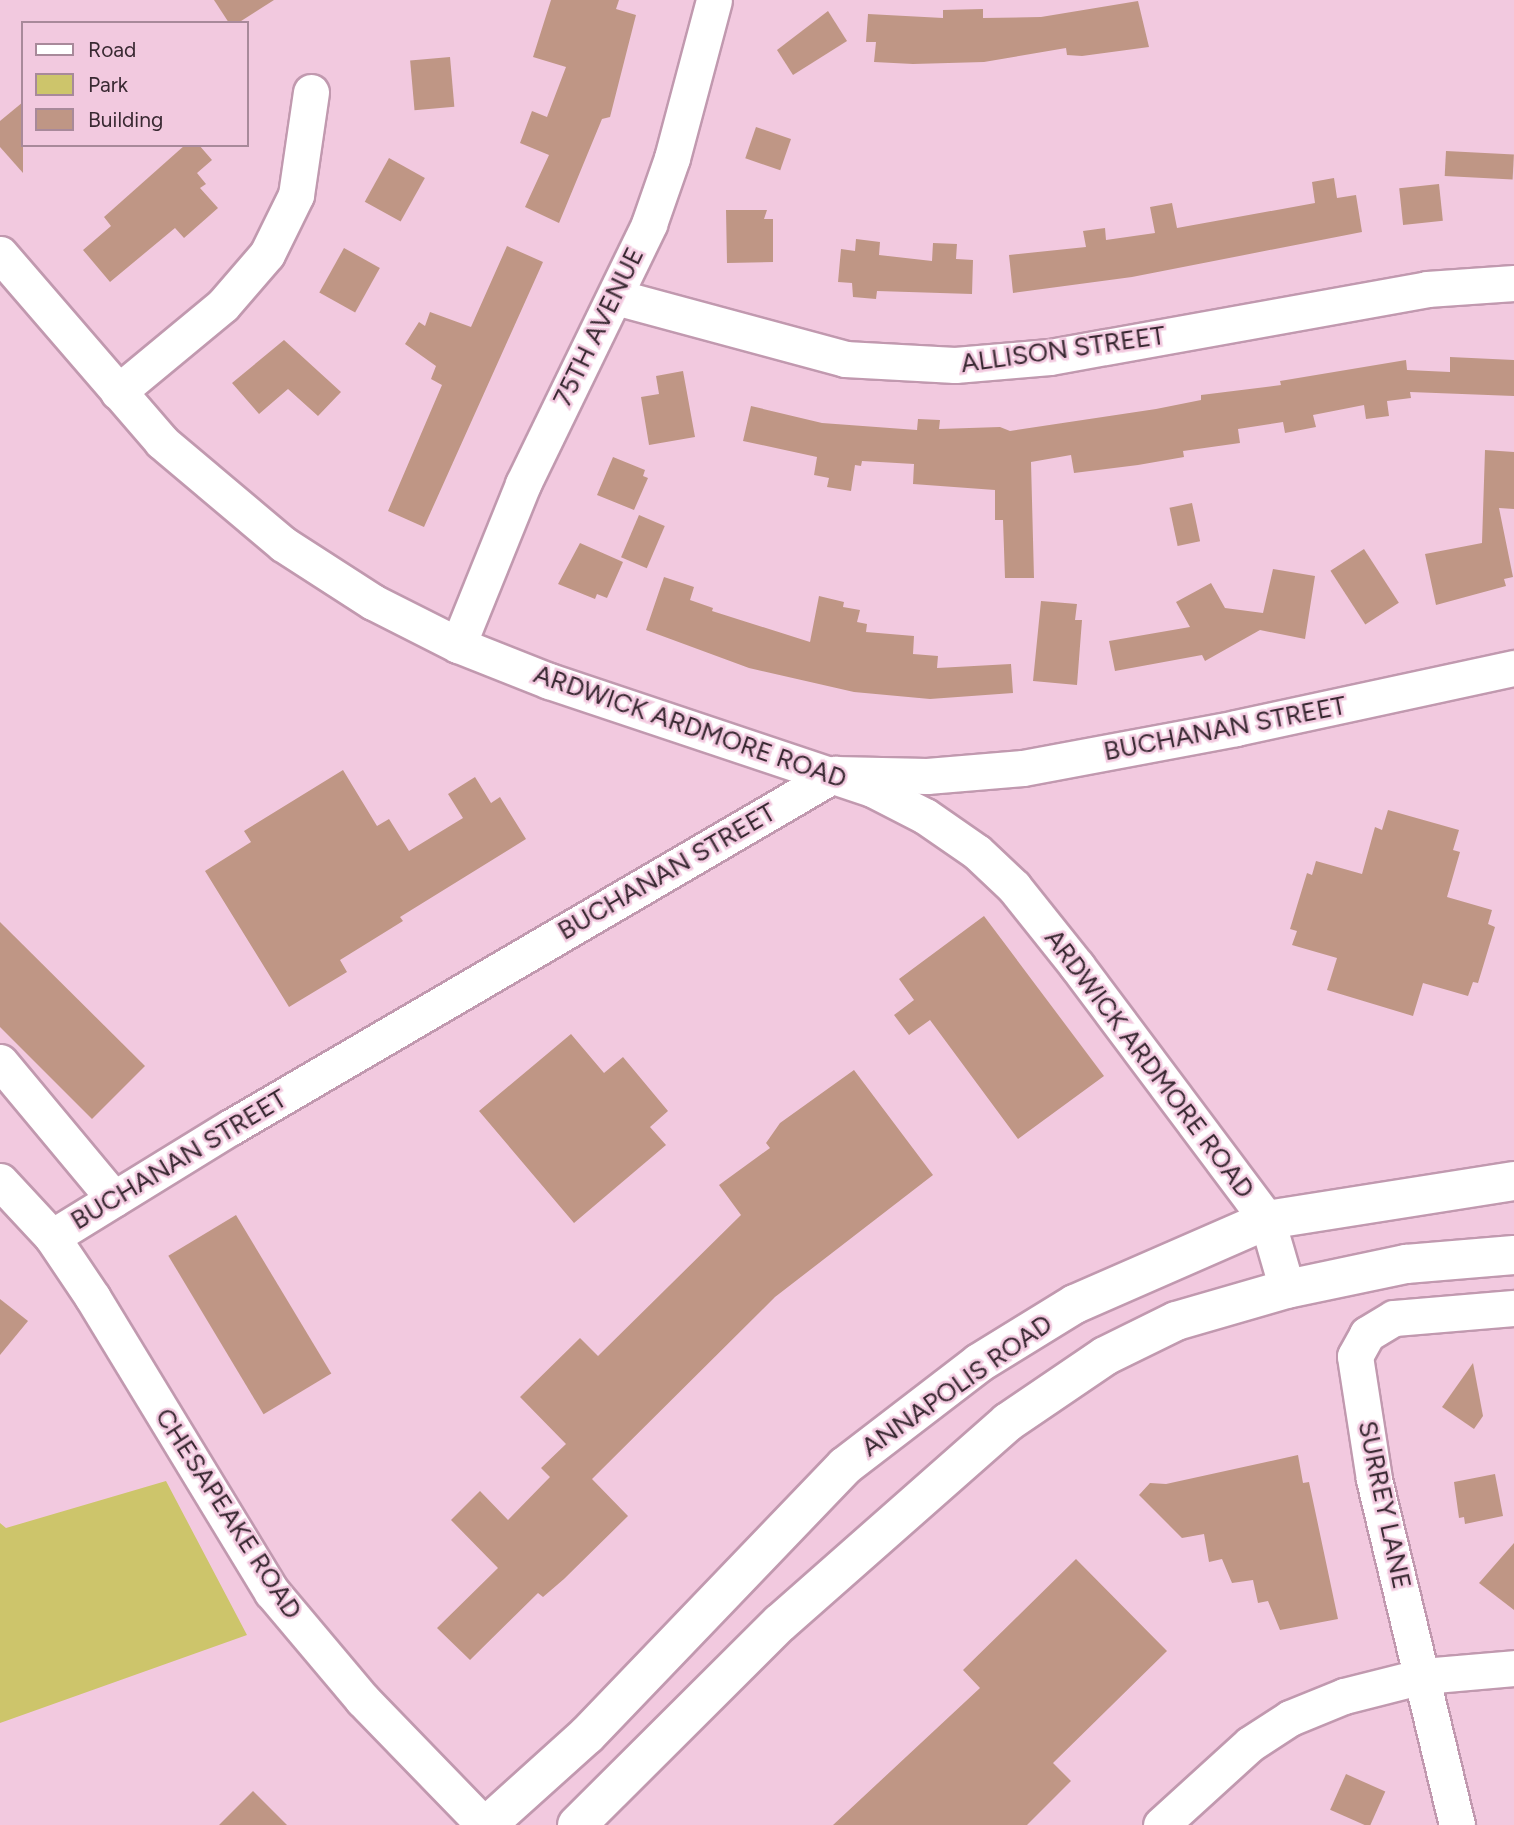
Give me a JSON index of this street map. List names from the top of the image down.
{
  "streets": {
    "main road": ["ANNAPOLIS ROAD"],
    "street": [
      "75TH AVENUE",
      "ALLISON STREET",
      "ARDWICK ARDMORE ROAD",
      "BUCHANAN STREET",
      "SURREY LANE",
      "CHESAPEAKE ROAD"
    ]
  },
  "crossings": [
    ["75TH AVENUE", "ALLISON STREET"],
    ["75TH AVENUE", "ARDWICK ARDMORE ROAD"],
    ["ARDWICK ARDMORE ROAD", "BUCHANAN STREET"],
    ["ARDWICK ARDMORE ROAD", "ANNAPOLIS ROAD"],
    ["BUCHANAN STREET", "CHESAPEAKE ROAD"],
    ["ANNAPOLIS ROAD", "CHESAPEAKE ROAD"]
  ],
  "legend": ["Road", "Park", "Building"]
}
